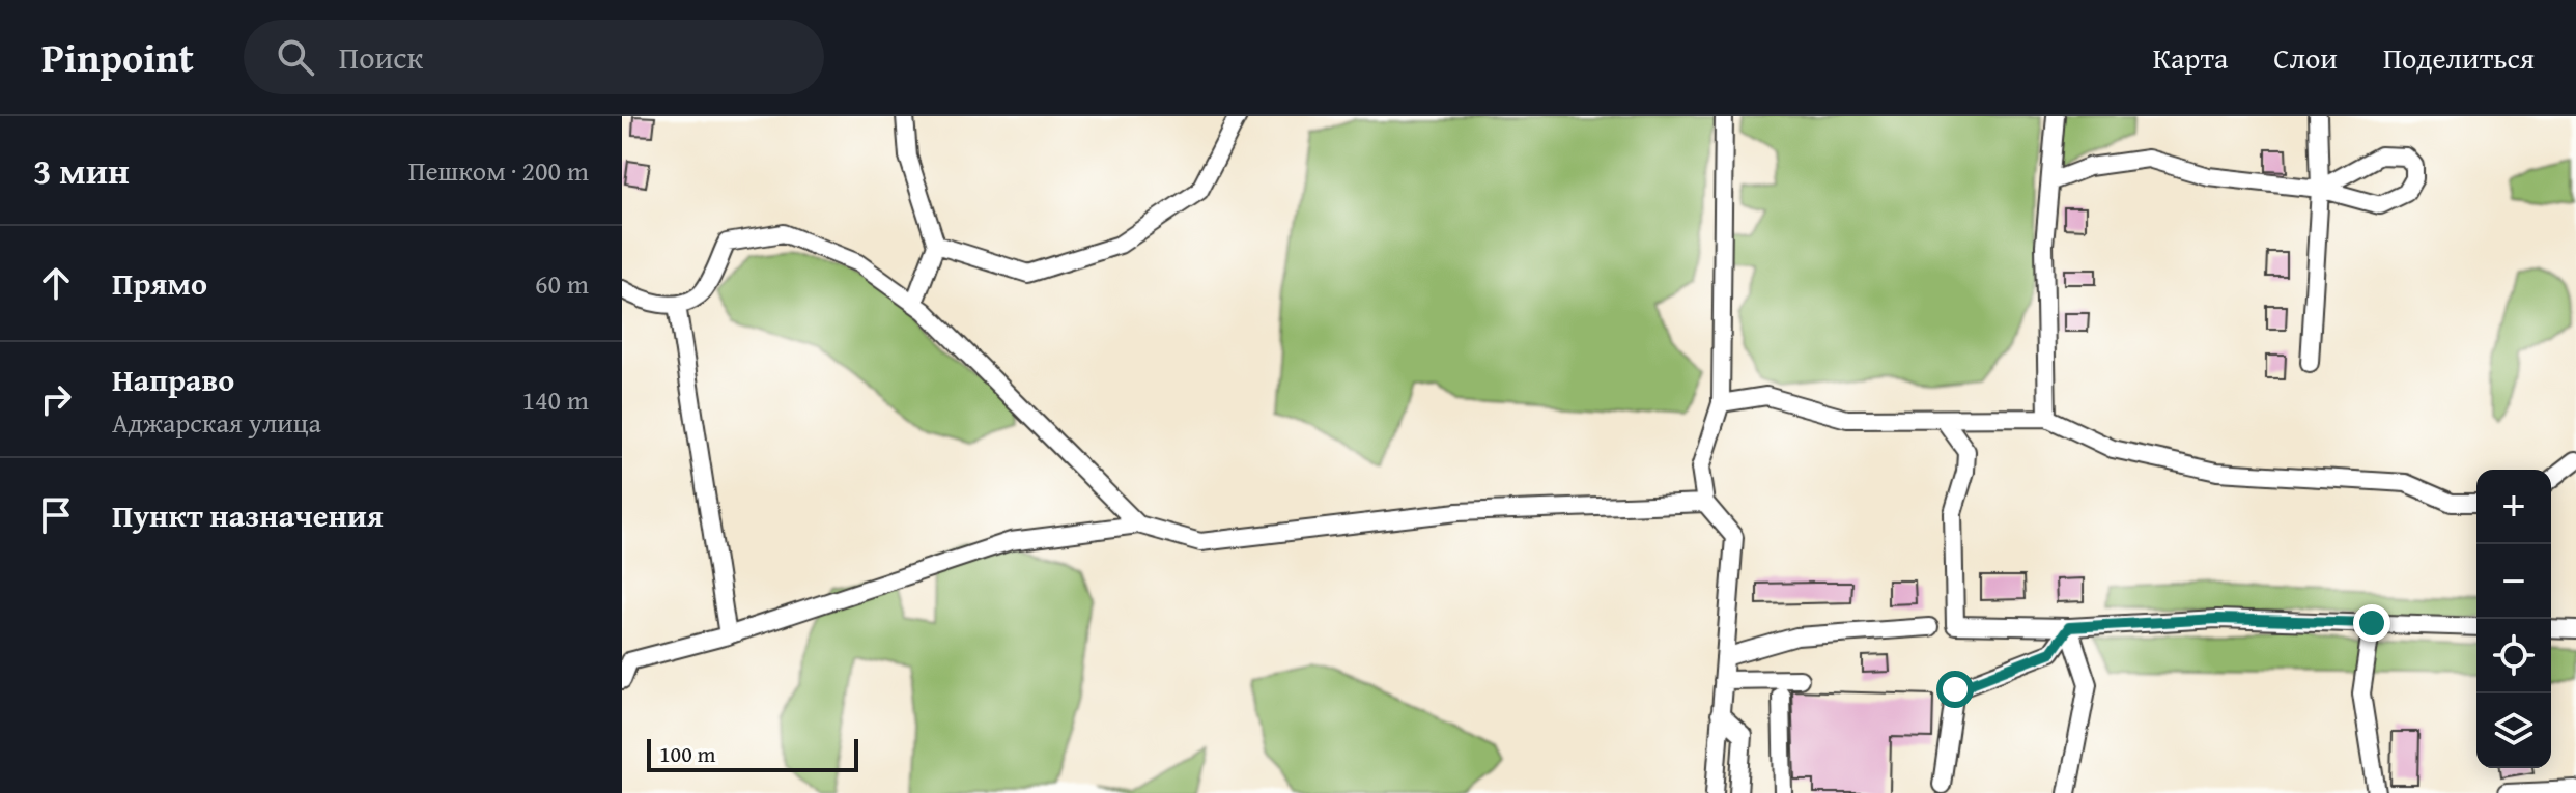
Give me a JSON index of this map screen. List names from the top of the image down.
{
  "scale_bar": "100 m",
  "page": {
    "header": "Pinpoint",
    "search": "Поиск",
    "nav": ["Карта", "Слои", "Поделиться"],
    "heading": ["3 мин", "Пешком · 200 m"],
    "list": [
      ["Прямо", "60 m"],
      ["Направо", "Аджарская улица", "140 m"],
      "Пункт назначения"
    ],
    "map_buttons": ["+", "−"],
    "scale": "100 m"
  }
}
